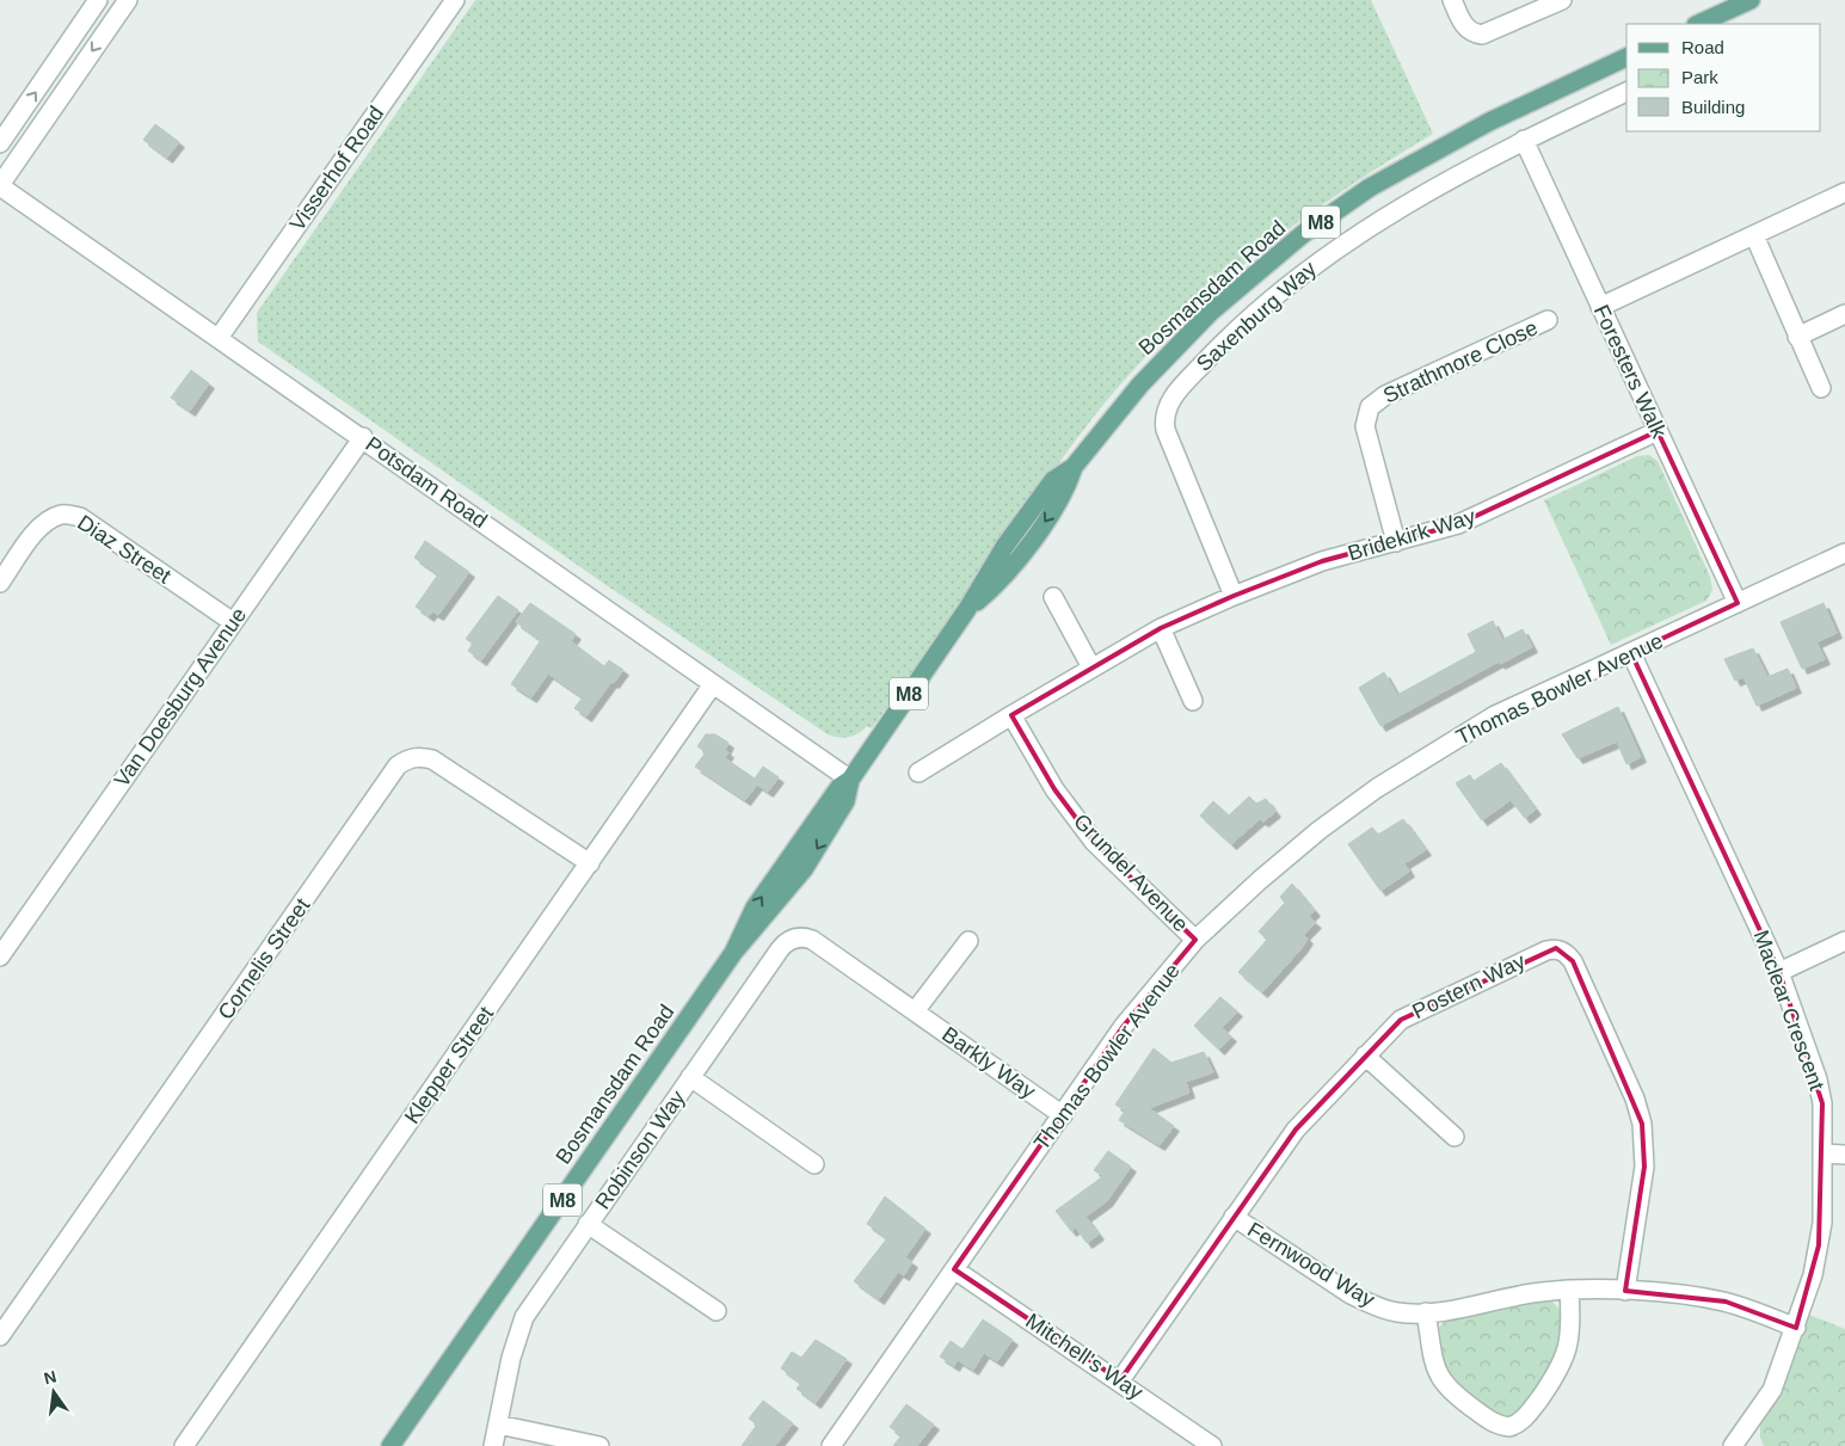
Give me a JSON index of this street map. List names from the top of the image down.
{
  "streets": {
    "main road": ["M8", "Bosmansdam Road"],
    "street": [
      "Visserhof Road",
      "Saxenburg Way",
      "Strathmore Close",
      "Foresters Walk",
      "Potsdam Road",
      "Bridekirk Way",
      "Diaz Street",
      "Thomas Bowler Avenue",
      "Van Doesburg Avenue",
      "Grundel Avenue",
      "Cornelis Street",
      "Postern Way",
      "Maclear Crescent",
      "Barkly Way",
      "Klepper Street",
      "Robinson Way",
      "Fernwood Way",
      "Mitchell's Way"
    ]
  },
  "crossings": [
    ["Visserhof Road", "Potsdam Road"],
    ["Bosmansdam Road", "Potsdam Road"],
    ["Saxenburg Way", "Foresters Walk"],
    ["Saxenburg Way", "Bridekirk Way"],
    ["Strathmore Close", "Bridekirk Way"],
    ["Foresters Walk", "Bridekirk Way"],
    ["Foresters Walk", "Thomas Bowler Avenue"],
    ["Potsdam Road", "Van Doesburg Avenue"],
    ["Potsdam Road", "Klepper Street"],
    ["Bridekirk Way", "Grundel Avenue"],
    ["Diaz Street", "Van Doesburg Avenue"],
    ["Thomas Bowler Avenue", "Grundel Avenue"],
    ["Thomas Bowler Avenue", "Maclear Crescent"],
    ["Thomas Bowler Avenue", "Barkly Way"],
    ["Thomas Bowler Avenue", "Mitchell's Way"],
    ["Cornelis Street", "Klepper Street"],
    ["Postern Way", "Fernwood Way"],
    ["Postern Way", "Mitchell's Way"],
    ["Maclear Crescent", "Fernwood Way"],
    ["Barkly Way", "Robinson Way"]
  ],
  "legend": ["Road", "Park", "Building"],
  "north": "top"
}
